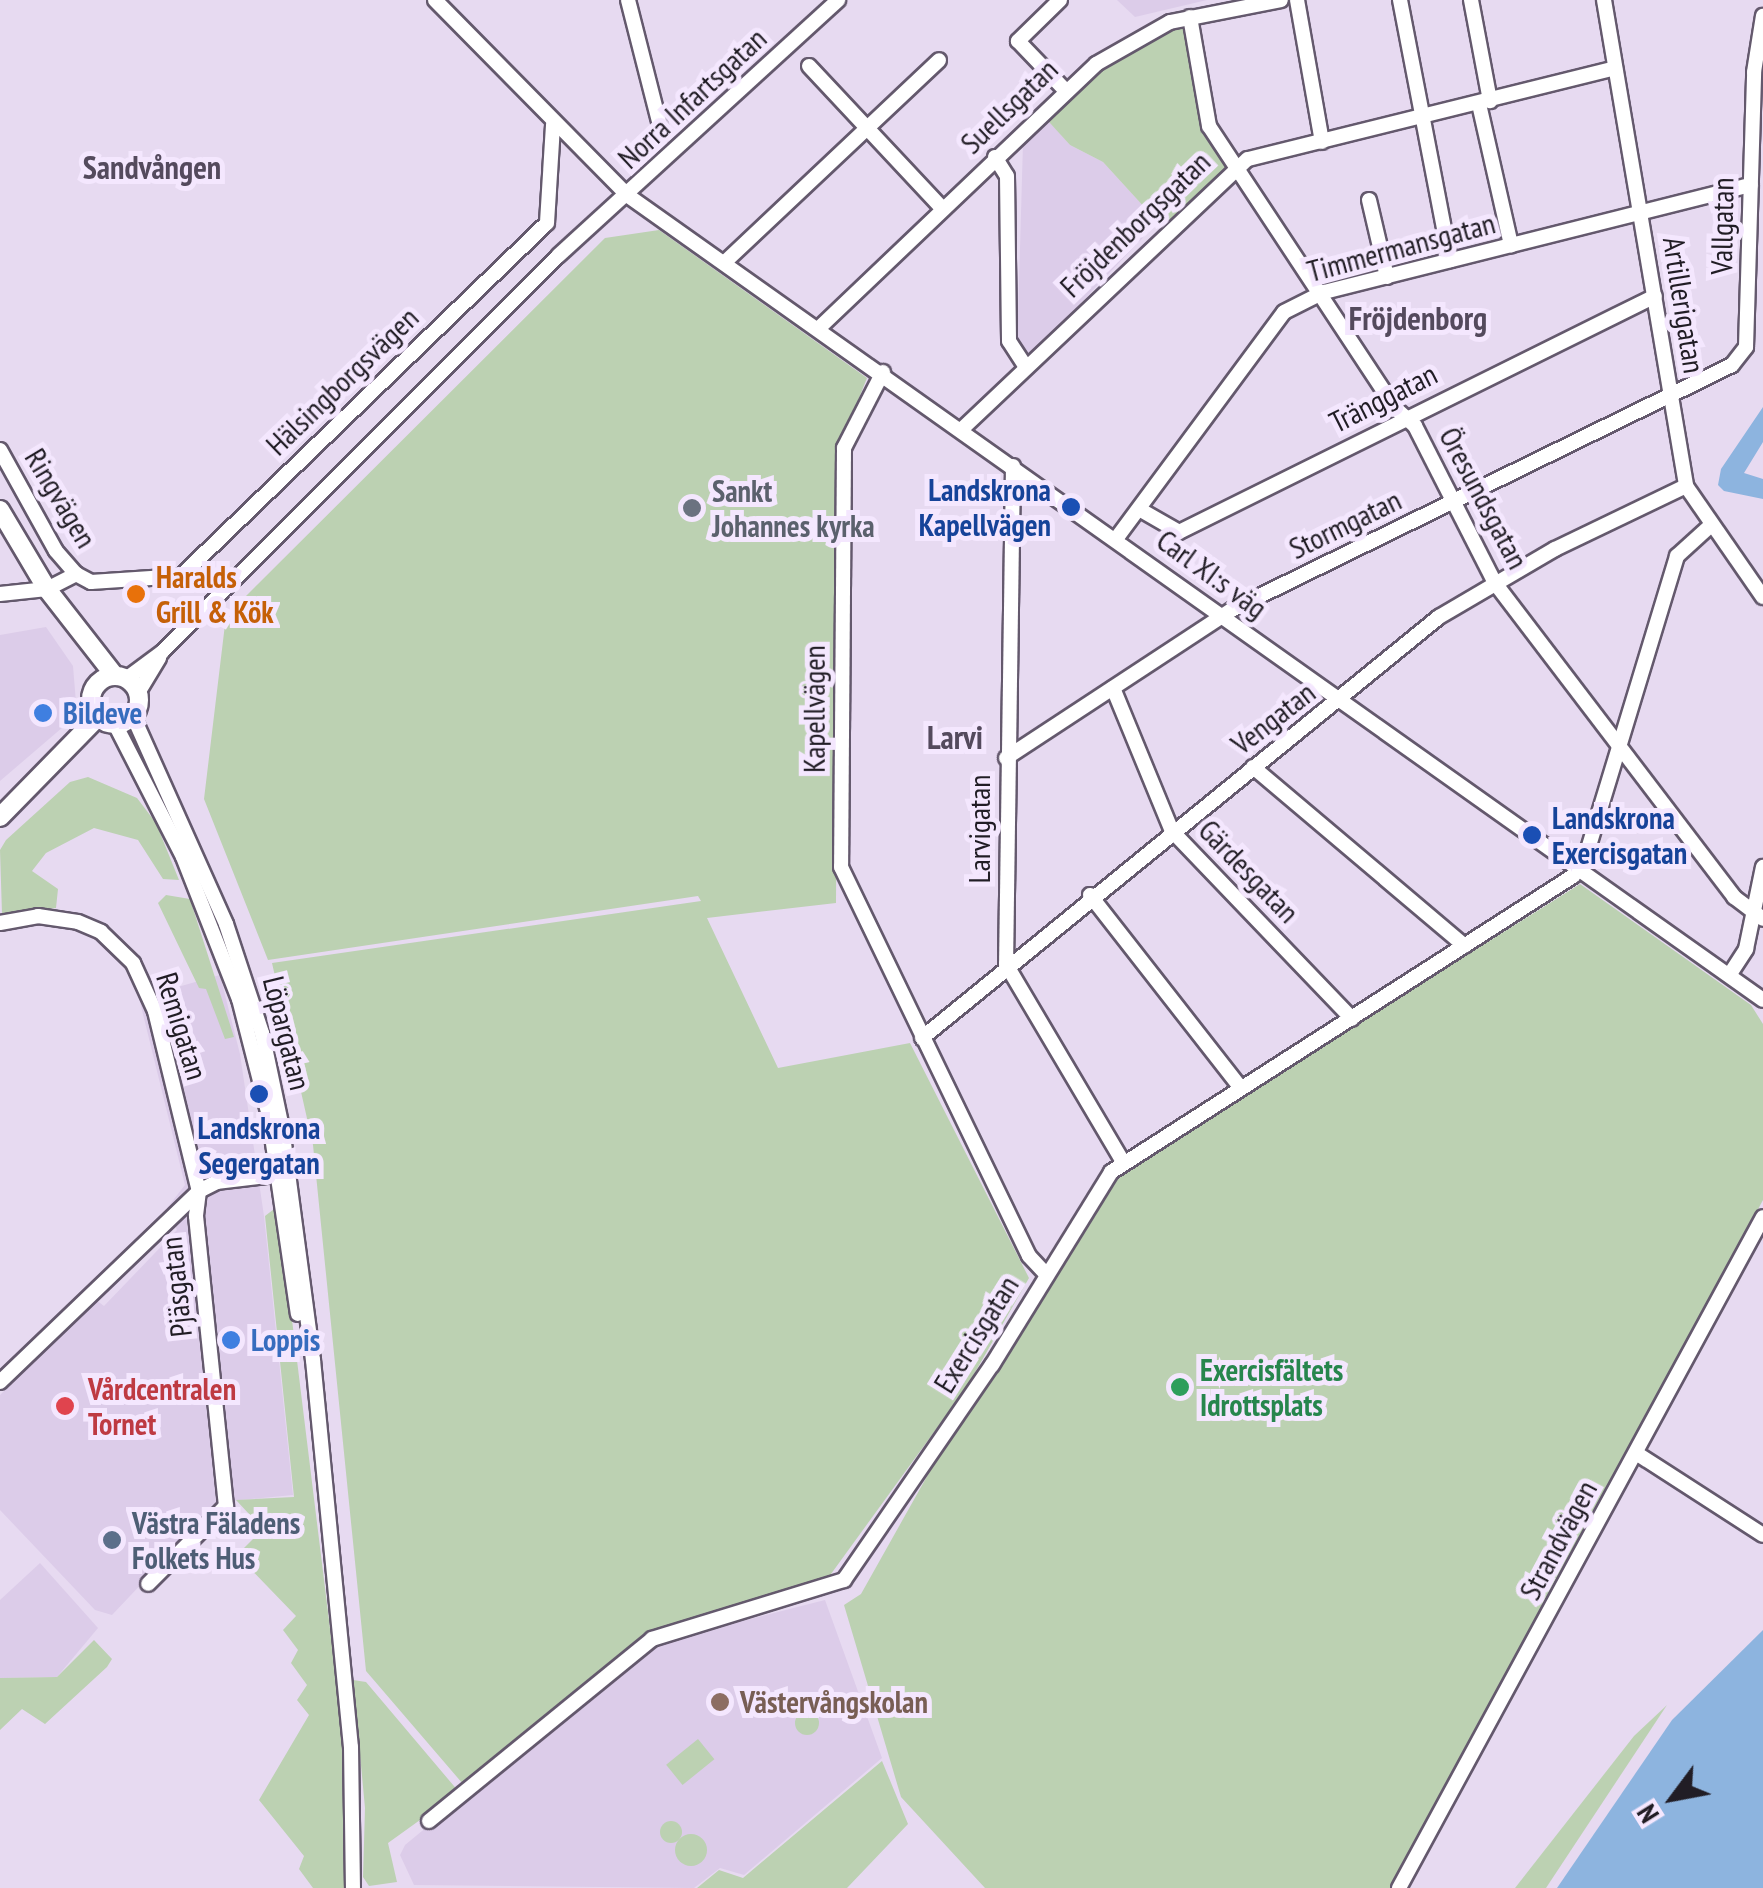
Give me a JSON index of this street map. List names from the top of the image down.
{
  "streets": {
    "main road": ["Ringvägen"],
    "street": [
      "Norra Infartsgatan",
      "Suellsgatan",
      "Fröjdenborgsgatan",
      "Vallgatan",
      "Timmermansgatan",
      "Artillerigatan",
      "Hälsingborgsvägen",
      "Tränggatan",
      "Öresundsgatan",
      "Stormgatan",
      "Carl XI:s väg",
      "Kapellvägen",
      "Vengatan",
      "Larvigatan",
      "Gärdesgatan",
      "Remigatan",
      "Löpargatan",
      "Pjäsgatan",
      "Exercisgatan",
      "Strandvägen"
    ]
  },
  "crossings": [
    ["Norra Infartsgatan", "Hälsingborgsvägen"],
    ["Norra Infartsgatan", "Carl XI:s väg"],
    ["Suellsgatan", "Öresundsgatan"],
    ["Suellsgatan", "Carl XI:s väg"],
    ["Fröjdenborgsgatan", "Artillerigatan"],
    ["Fröjdenborgsgatan", "Öresundsgatan"],
    ["Fröjdenborgsgatan", "Carl XI:s väg"],
    ["Vallgatan", "Timmermansgatan"],
    ["Vallgatan", "Artillerigatan"],
    ["Vallgatan", "Stormgatan"],
    ["Timmermansgatan", "Artillerigatan"],
    ["Timmermansgatan", "Tränggatan"],
    ["Timmermansgatan", "Öresundsgatan"],
    ["Timmermansgatan", "Carl XI:s väg"],
    ["Artillerigatan", "Tränggatan"],
    ["Artillerigatan", "Stormgatan"],
    ["Artillerigatan", "Vengatan"],
    ["Hälsingborgsvägen", "Ringvägen"],
    ["Hälsingborgsvägen", "Carl XI:s väg"],
    ["Tränggatan", "Öresundsgatan"],
    ["Öresundsgatan", "Stormgatan"],
    ["Öresundsgatan", "Vengatan"],
    ["Stormgatan", "Carl XI:s väg"],
    ["Stormgatan", "Larvigatan"],
    ["Stormgatan", "Gärdesgatan"],
    ["Carl XI:s väg", "Kapellvägen"],
    ["Carl XI:s väg", "Vengatan"],
    ["Carl XI:s väg", "Larvigatan"],
    ["Carl XI:s väg", "Exercisgatan"],
    ["Kapellvägen", "Vengatan"],
    ["Kapellvägen", "Exercisgatan"],
    ["Vengatan", "Larvigatan"],
    ["Vengatan", "Gärdesgatan"],
    ["Gärdesgatan", "Exercisgatan"],
    ["Remigatan", "Pjäsgatan"]
  ],
  "districts": ["Sandvången", "Fröjdenborg", "Larvi"],
  "places": [
    "Landskrona Kapellvägen",
    "Sankt Johannes kyrka",
    "Haralds Grill & Kök",
    "Bildeve",
    "Landskrona Exercisgatan",
    "Landskrona Segergatan",
    "Loppis",
    "Exercisfältets Idrottsplats",
    "Vårdcentralen Tornet",
    "Västra Fäladens Folkets Hus",
    "Västervångskolan"
  ],
  "north": "bottom left"
}
